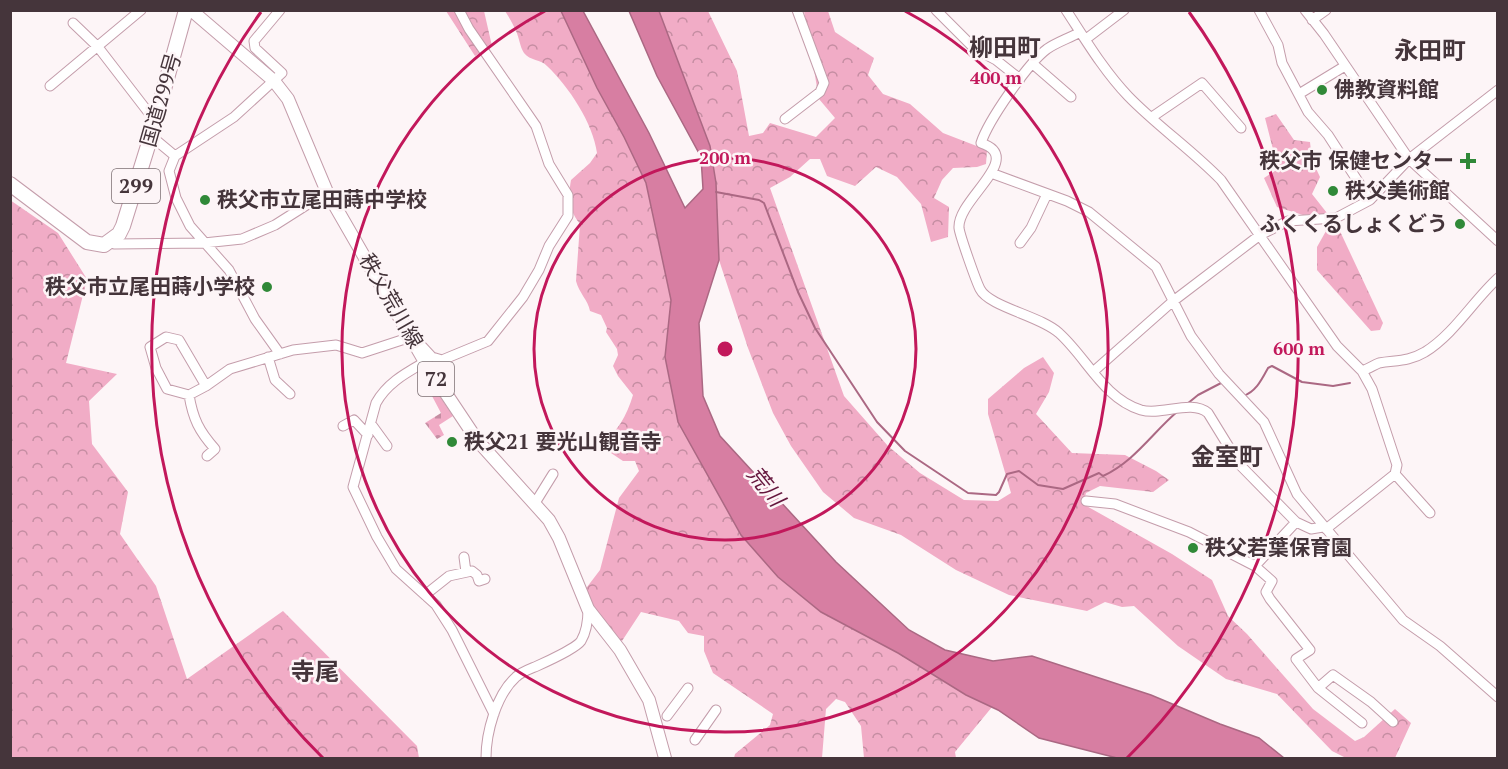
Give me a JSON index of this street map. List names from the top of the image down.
{
  "streets": {
    "highway": ["国道299号", "299"],
    "main road": ["秩父荒川線", "72"]
  },
  "districts": [
    "柳田町",
    "永田町",
    "金室町",
    "寺尾"
  ],
  "water": ["荒川"],
  "places": {
    "other": [
      "佛教資料館",
      "秩父美術館",
      "秩父市立尾田蒔中学校",
      "ふくくるしょくどう",
      "秩父市立尾田蒔小学校",
      "秩父21 要光山観音寺",
      "秩父若葉保育園"
    ],
    "health": ["秩父市 保健センター"]
  },
  "rings": ["400 m", "200 m", "600 m"]
}
